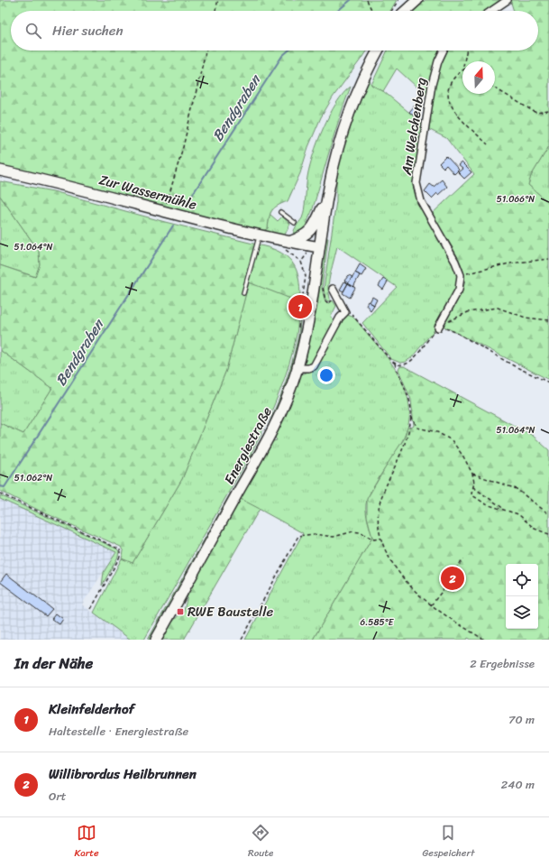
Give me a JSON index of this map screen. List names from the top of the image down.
{
  "streets": {
    "main road": ["Zur Wassermühle", "Energiestraße"],
    "street": ["Am Welchenberg"]
  },
  "crossings": [
    ["Zur Wassermühle", "Energiestraße"]
  ],
  "water": ["Bendgraben"],
  "places": {
    "transit": ["RWE Baustelle"]
  },
  "north": "top",
  "page": {
    "search": "Hier suchen",
    "pins": ["1", "2"],
    "heading": ["In der Nähe", "2 Ergebnisse"],
    "list": [
      {
        "mark": "1",
        "name": "Kleinfelderhof",
        "note": "Haltestelle · Energiestraße",
        "value": "70 m"
      },
      {
        "mark": "2",
        "name": "Willibrordus Heilbrunnen",
        "note": "Ort",
        "value": "240 m"
      }
    ],
    "nav": ["Karte", "Route", "Gespeichert"]
  },
  "coordinates": [
    "51.066°N",
    "51.064°N",
    "51.062°N",
    "6.585°E"
  ]
}
